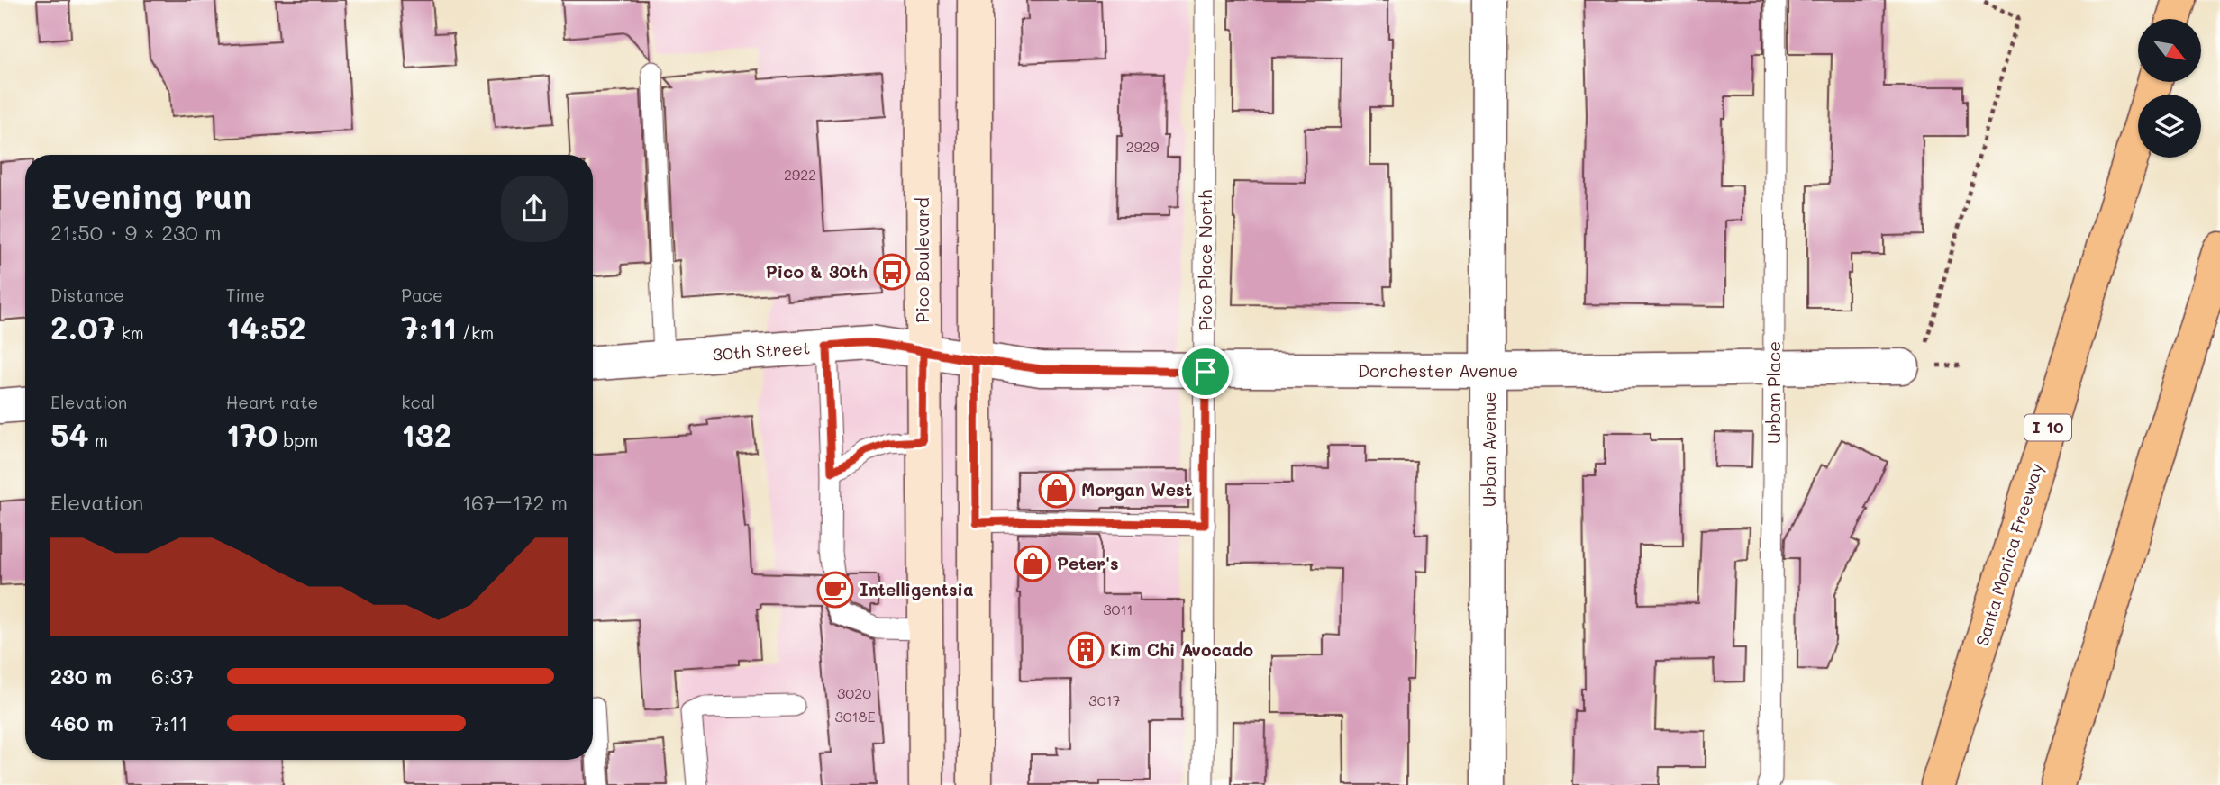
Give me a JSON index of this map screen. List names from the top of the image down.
{
  "streets": {
    "highway": ["I 10", "Santa Monica Freeway"],
    "main road": ["Pico Boulevard"],
    "street": ["30th Street", "Dorchester Avenue", "Urban Avenue"],
    "lane": ["Pico Place North", "Urban Place"]
  },
  "crossings": [
    ["Pico Boulevard", "30th Street"],
    ["Pico Place North", "Dorchester Avenue"],
    ["30th Street", "Dorchester Avenue"],
    ["Dorchester Avenue", "Urban Place"],
    ["Dorchester Avenue", "Urban Avenue"]
  ],
  "places": {
    "bus stop": ["Pico & 30th"],
    "shop": ["Morgan West", "Peter's"],
    "cafe": ["Intelligentsia"],
    "building": ["Kim Chi Avocado"]
  },
  "house_numbers": [
    "2929",
    "2922",
    "3011",
    "3020",
    "3017",
    "3018E"
  ],
  "north": "bottom right",
  "page": {
    "heading": ["Evening run", "21:50 · 9 × 230 m"],
    "stats": [
      ["Distance", "2.07 km"],
      ["Time", "14:52"],
      ["Pace", "7:11 /km"],
      ["Elevation", "54 m"],
      ["Heart rate", "170 bpm"],
      ["kcal", "132"]
    ],
    "chart": ["Elevation", "167–172 m"],
    "list": [
      {
        "name": "230 m",
        "note": "6:37"
      },
      {
        "name": "460 m",
        "note": "7:11"
      }
    ]
  }
}
